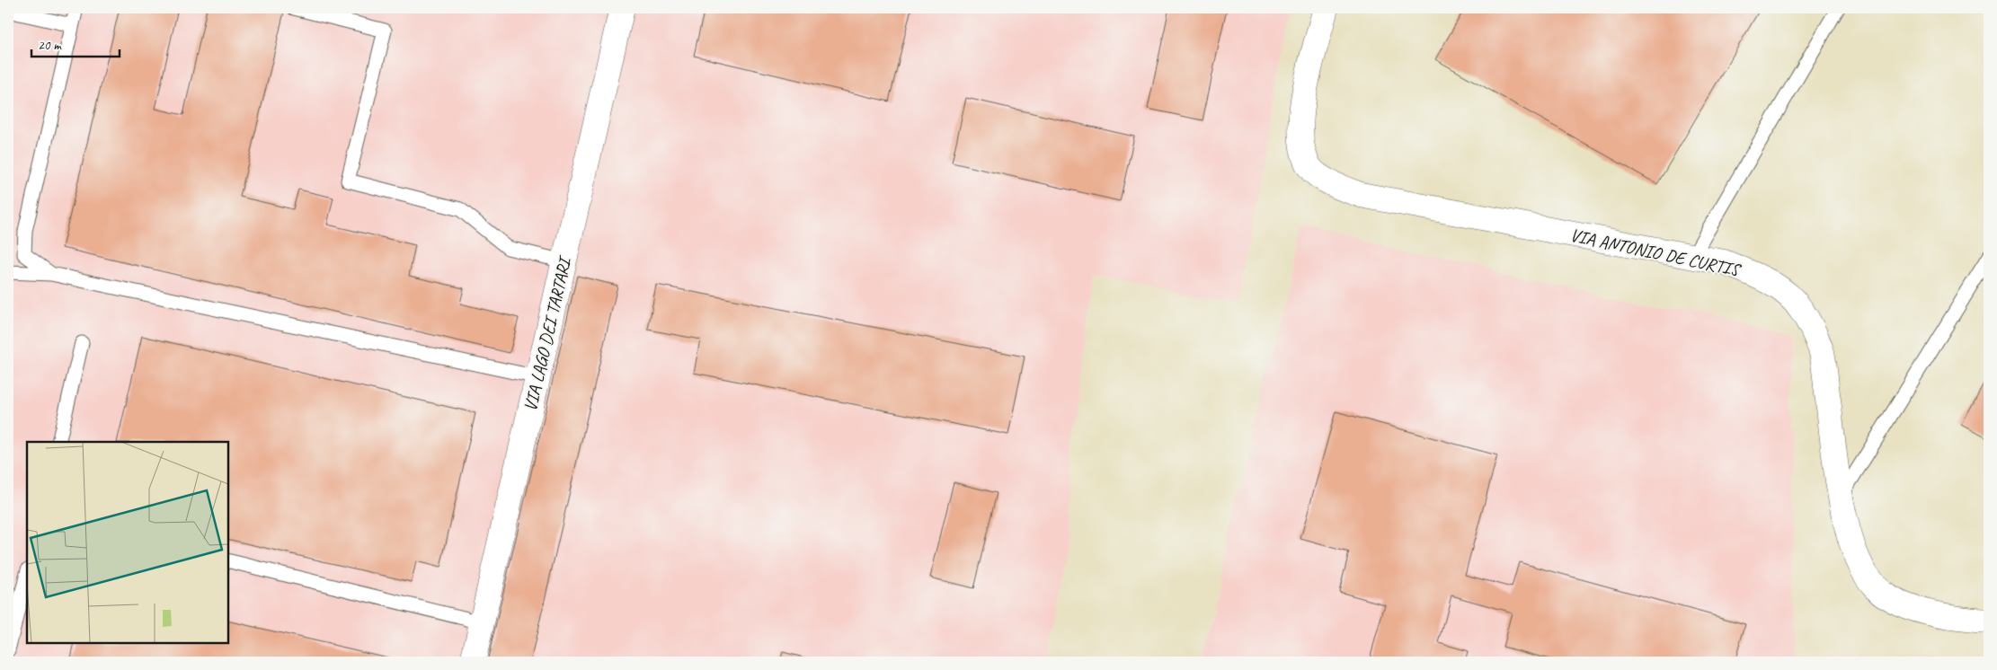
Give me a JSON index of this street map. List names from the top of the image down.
{
  "streets": {
    "street": ["VIA ANTONIO DE CURTIS", "VIA LAGO DEI TARTARI"]
  },
  "scale_bar": "20 m"
}
